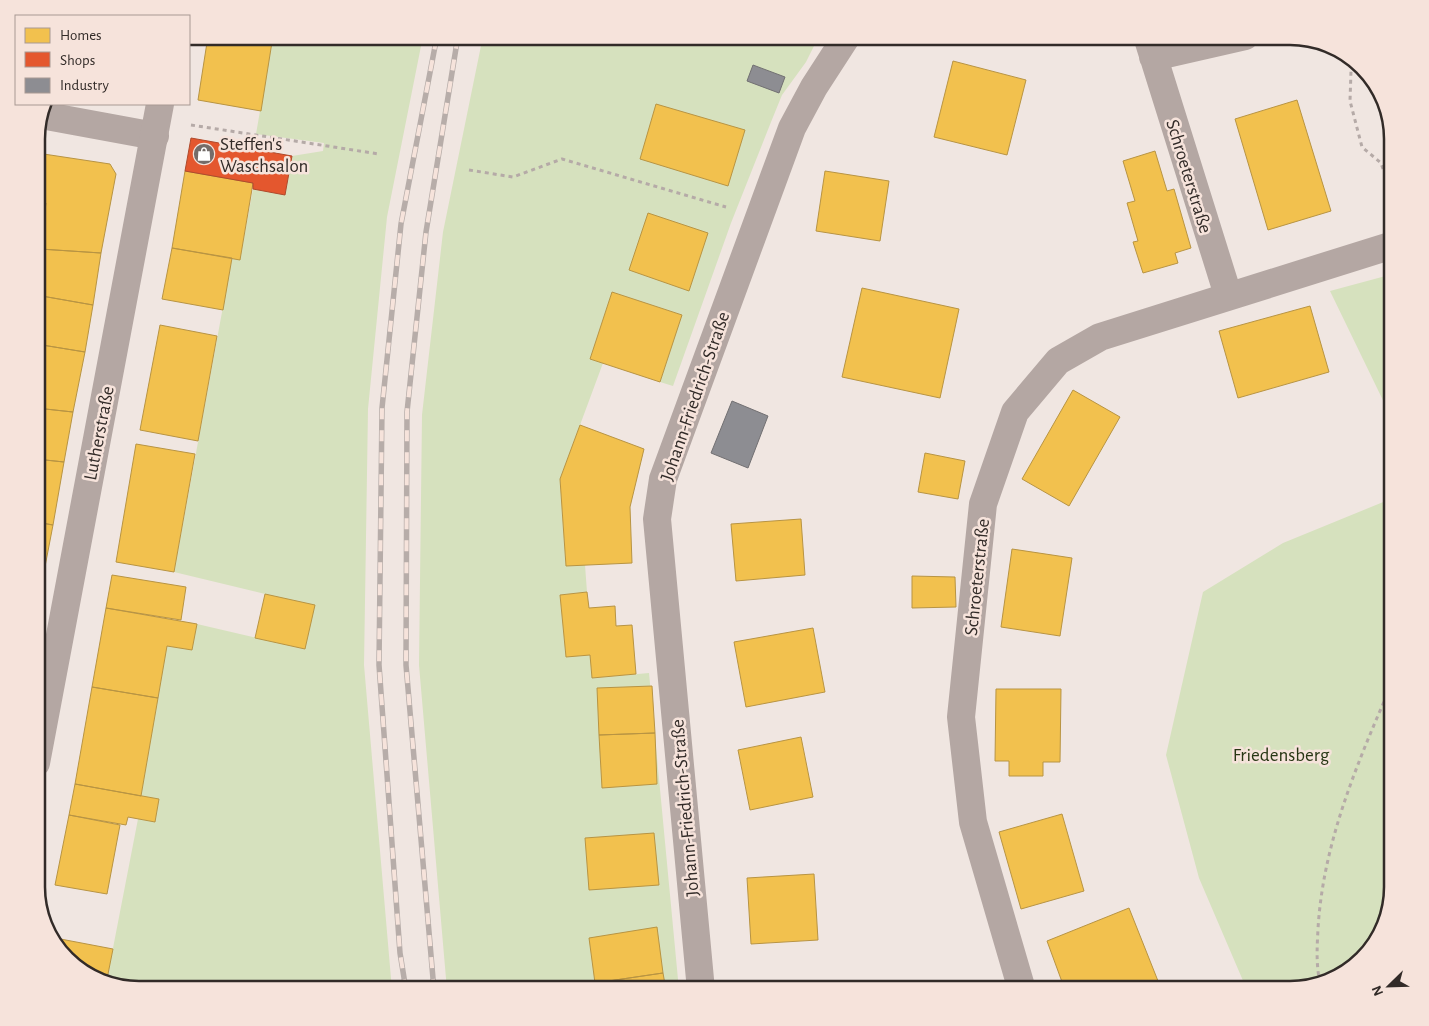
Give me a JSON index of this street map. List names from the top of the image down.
{
  "streets": {
    "street": ["Schroeterstraße", "Johann-Friedrich-Straße", "Lutherstraße"]
  },
  "parks": ["Friedensberg"],
  "places": {
    "shop": ["Steffen's Waschsalon"]
  },
  "legend": ["Homes", "Shops", "Industry"],
  "north": "bottom left"
}
